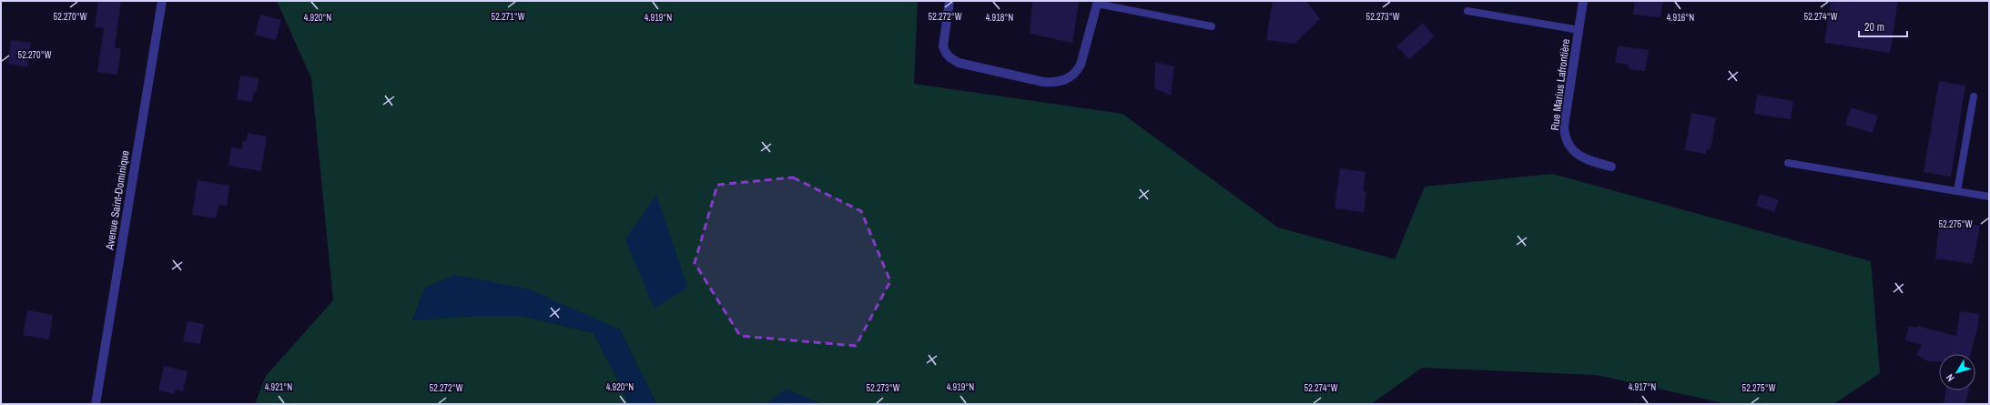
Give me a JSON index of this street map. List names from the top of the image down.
{
  "streets": {
    "street": ["Rue Marius Lafrontière", "Avenue Saint-Dominique"]
  },
  "scale_bar": "20 m",
  "north": "bottom left",
  "coordinates": [
    "52.270°W",
    "52.271°W",
    "52.272°W",
    "52.274°W",
    "52.273°W",
    "4.920°N",
    "4.919°N",
    "4.918°N",
    "4.916°N",
    "52.275°W",
    "4.921°N",
    "4.917°N"
  ]
}
